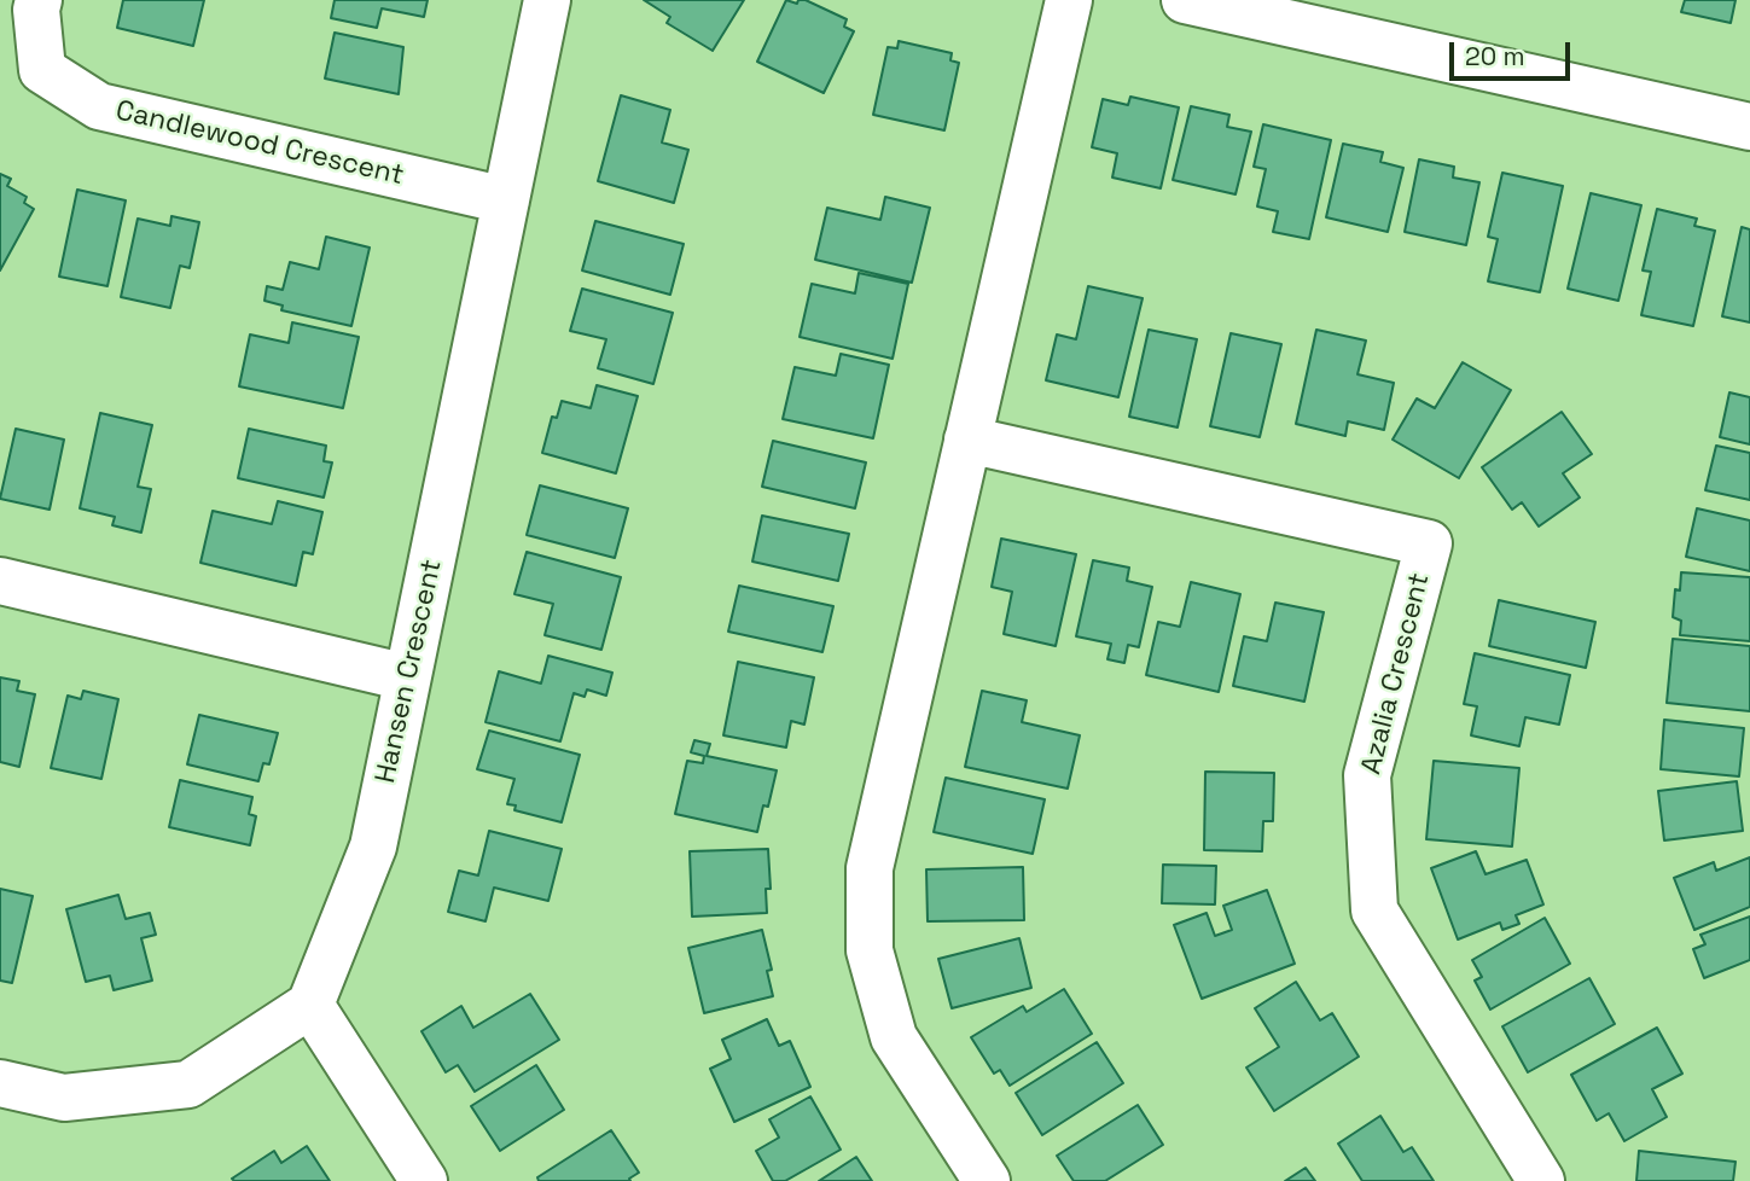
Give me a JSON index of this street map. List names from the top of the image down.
{
  "streets": {
    "street": ["Candlewood Crescent", "Hansen Crescent", "Azalia Crescent"]
  },
  "crossings": [
    ["Candlewood Crescent", "Hansen Crescent"]
  ],
  "scale_bar": "20 m"
}
